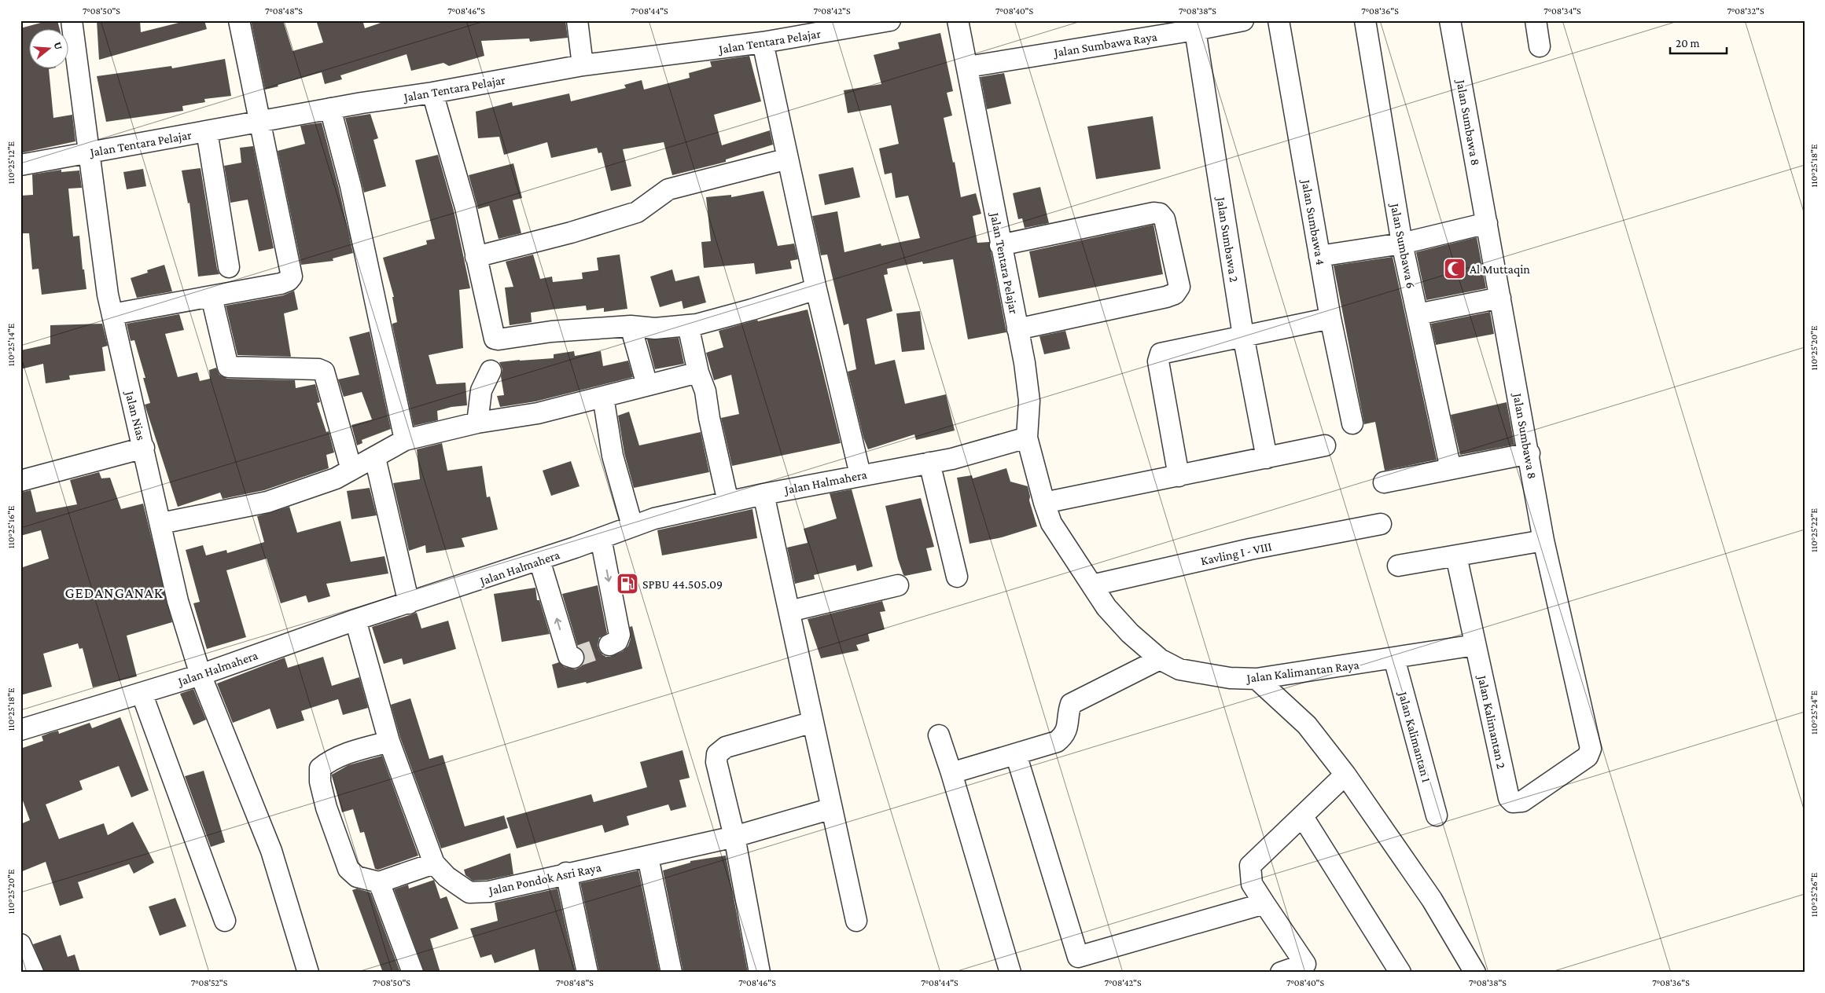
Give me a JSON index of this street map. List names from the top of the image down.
{
  "streets": {
    "street": [
      "Jalan Tentara Pelajar",
      "Jalan Sumbawa Raya",
      "Jalan Sumbawa 8",
      "Jalan Sumbawa 4",
      "Jalan Sumbawa 2",
      "Jalan Sumbawa 6",
      "Jalan Nias",
      "Jalan Halmahera",
      "Kavling I - VIII",
      "Jalan Kalimantan Raya",
      "Jalan Kalimantan 2",
      "Jalan Kalimantan 1",
      "Jalan Pondok Asri Raya"
    ]
  },
  "crossings": [
    ["Jalan Tentara Pelajar", "Jalan Sumbawa Raya"],
    ["Jalan Tentara Pelajar", "Jalan Nias"],
    ["Jalan Tentara Pelajar", "Jalan Halmahera"],
    ["Jalan Tentara Pelajar", "Jalan Kalimantan Raya"],
    ["Jalan Sumbawa Raya", "Jalan Sumbawa 2"],
    ["Jalan Sumbawa 8", "Jalan Kalimantan 2"],
    ["Jalan Nias", "Jalan Halmahera"],
    ["Jalan Halmahera", "Jalan Kalimantan Raya"],
    ["Jalan Halmahera", "Jalan Pondok Asri Raya"],
    ["Kavling I - VIII", "Jalan Kalimantan Raya"],
    ["Jalan Kalimantan Raya", "Jalan Kalimantan 2"],
    ["Jalan Kalimantan Raya", "Jalan Kalimantan 1"]
  ],
  "districts": ["GEDANGANAK"],
  "places": {
    "mosque": ["Al Muttaqin"],
    "fuel station": ["SPBU 44.505.09"]
  },
  "scale_bar": "20 m",
  "north": "right",
  "coordinates": [
    "7°08'50\"S",
    "7°08'48\"S",
    "7°08'46\"S",
    "7°08'44\"S",
    "7°08'42\"S",
    "7°08'40\"S",
    "7°08'38\"S",
    "7°08'36\"S",
    "7°08'34\"S",
    "7°08'32\"S",
    "110°25'12\"E",
    "110°25'18\"E",
    "110°25'14\"E",
    "110°25'20\"E",
    "110°25'16\"E",
    "110°25'22\"E",
    "110°25'24\"E",
    "110°25'26\"E",
    "7°08'52\"S"
  ]
}
